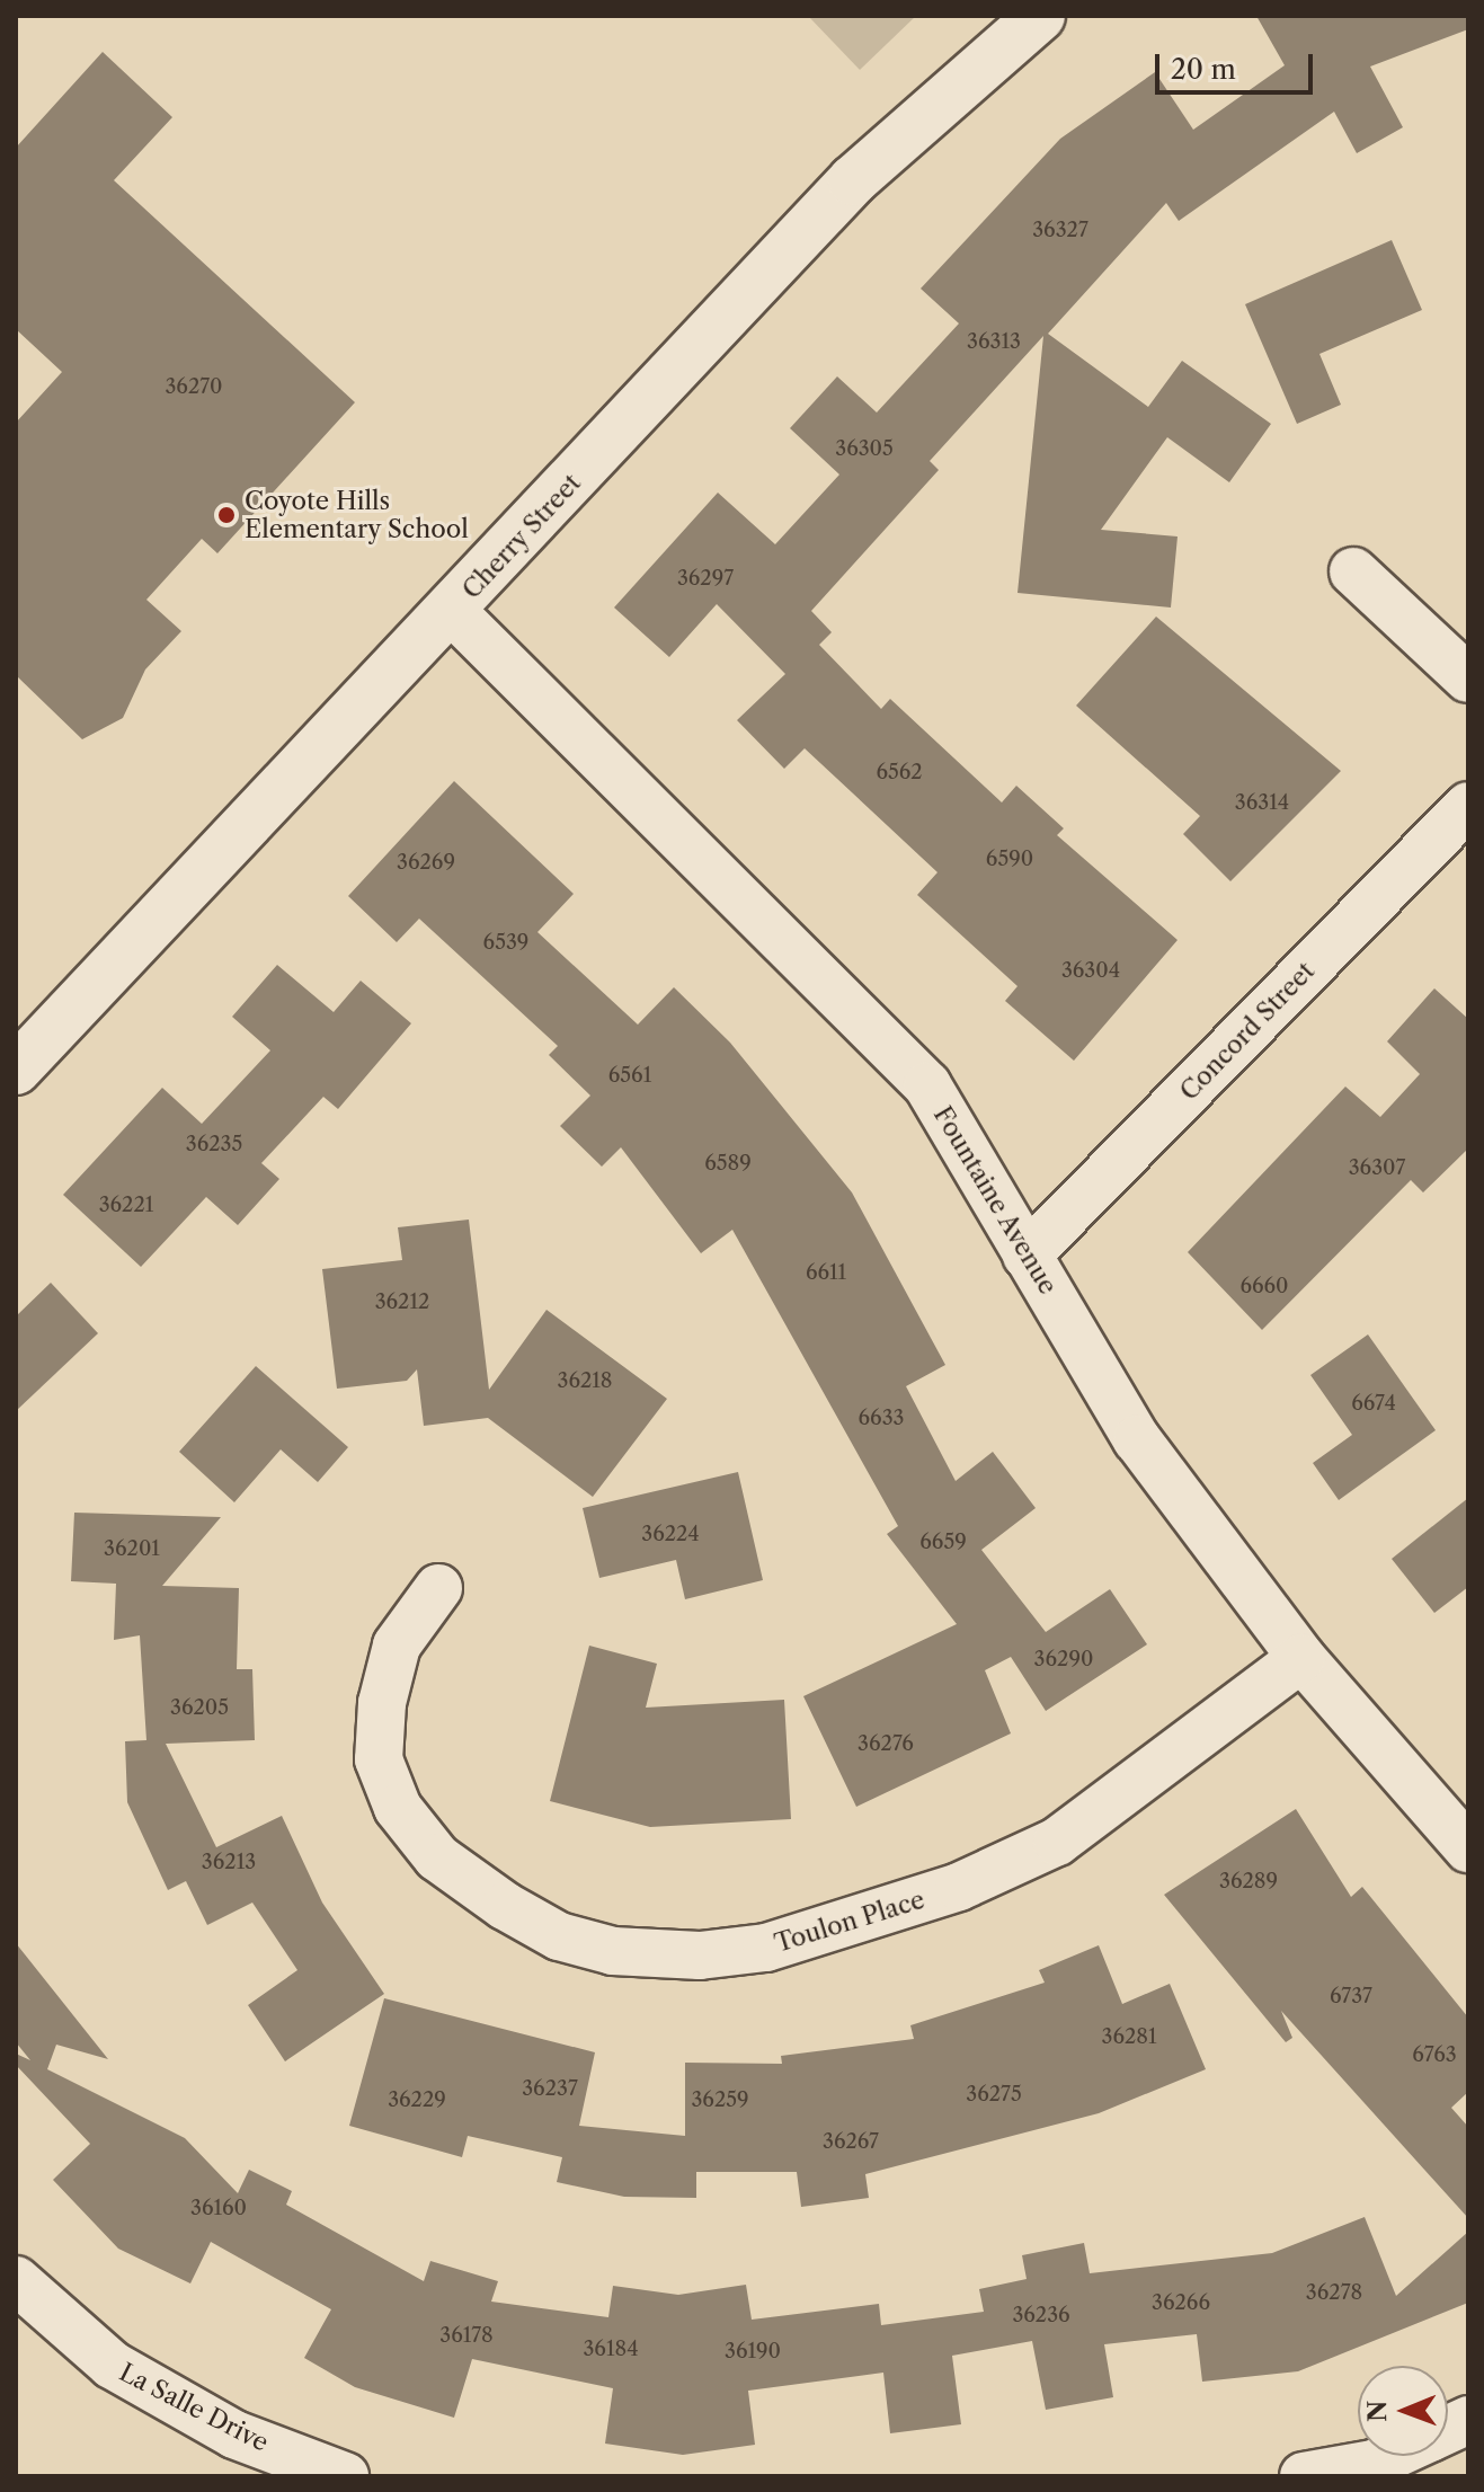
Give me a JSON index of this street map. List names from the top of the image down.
{
  "streets": {
    "street": [
      "Cherry Street",
      "Concord Street",
      "Fountaine Avenue",
      "Toulon Place",
      "La Salle Drive"
    ]
  },
  "crossings": [
    ["Cherry Street", "Fountaine Avenue"],
    ["Concord Street", "Fountaine Avenue"],
    ["Fountaine Avenue", "Toulon Place"]
  ],
  "places": ["Coyote Hills Elementary School"],
  "house_numbers": [
    "36327",
    "36313",
    "36270",
    "36305",
    "36297",
    "6562",
    "36314",
    "6590",
    "36269",
    "6539",
    "36304",
    "6561",
    "36235",
    "6589",
    "36307",
    "36221",
    "6611",
    "6660",
    "36212",
    "36218",
    "6674",
    "6633",
    "36224",
    "6659",
    "36201",
    "36290",
    "36205",
    "36276",
    "36213",
    "36289",
    "6737",
    "36281",
    "6763",
    "36237",
    "36275",
    "36229",
    "36259",
    "36267",
    "36160",
    "36278",
    "36266",
    "36236",
    "36178",
    "36184",
    "36190"
  ],
  "scale_bar": "20 m",
  "north": "left"
}
